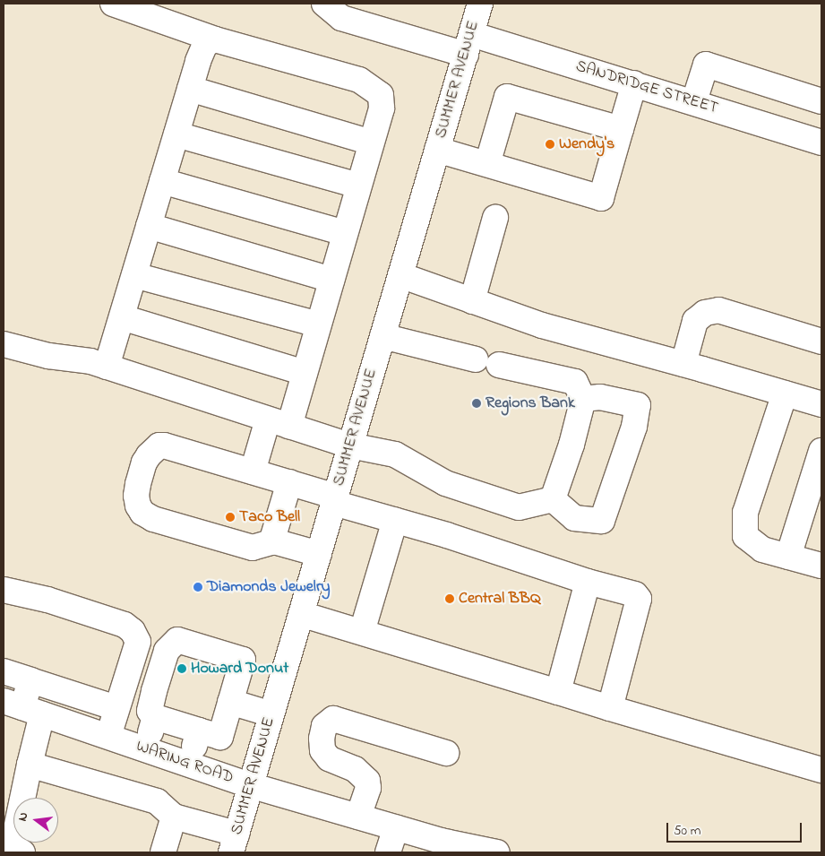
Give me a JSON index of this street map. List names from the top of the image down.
{
  "streets": {
    "main road": ["SUMMER AVENUE", "SANDRIDGE STREET", "WARING ROAD"]
  },
  "crossings": [
    ["SUMMER AVENUE", "SANDRIDGE STREET"],
    ["SUMMER AVENUE", "WARING ROAD"]
  ],
  "places": [
    "Wendy's",
    "Regions Bank",
    "Taco Bell",
    "Diamonds Jewelry",
    "Central BBQ",
    "Howard Donut"
  ],
  "scale_bar": "50 m",
  "north": "left"
}
